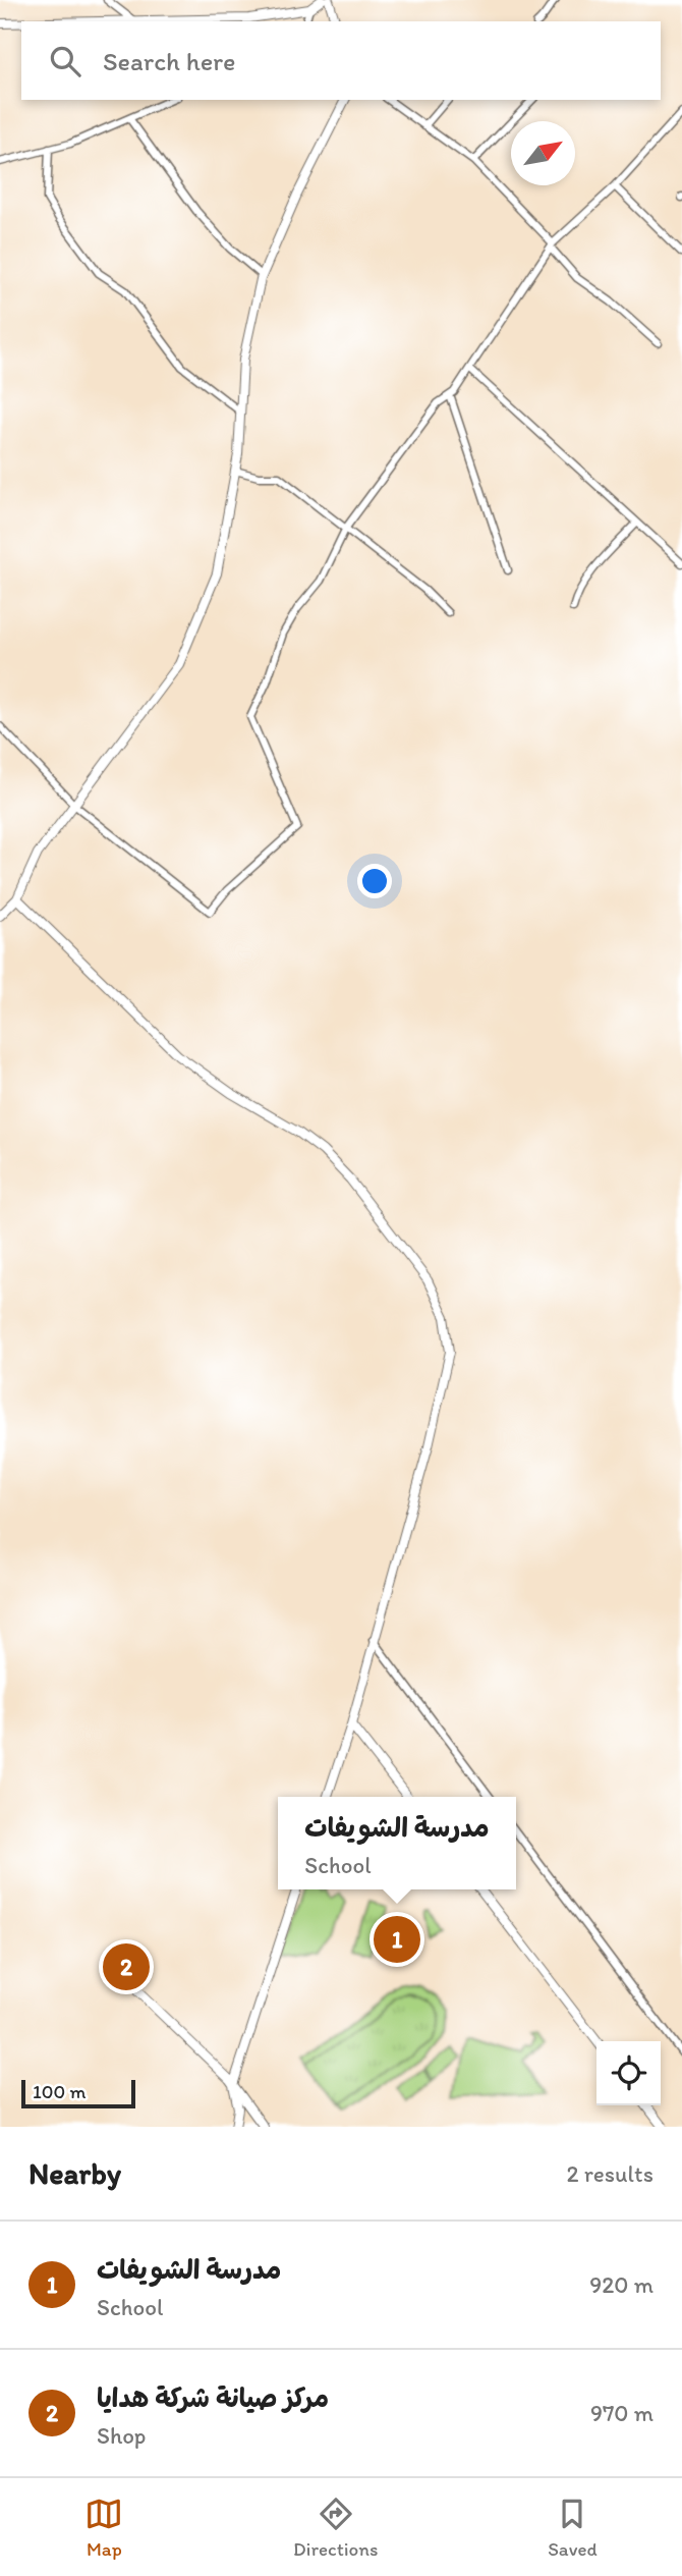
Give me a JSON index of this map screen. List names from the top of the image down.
{
  "scale_bar": "100 m",
  "north": "top right",
  "page": {
    "search": "Search here",
    "popup": ["مدرسة الشويفات", "School"],
    "pins": ["1", "2"],
    "scale": "100 m",
    "heading": ["Nearby", "2 results"],
    "list": [
      {
        "mark": "1",
        "name": "مدرسة الشويفات",
        "note": "School",
        "value": "920 m"
      },
      {
        "mark": "2",
        "name": "مركز صيانة شركة هدايا",
        "note": "Shop",
        "value": "970 m"
      }
    ],
    "nav": ["Map", "Directions", "Saved"]
  }
}
